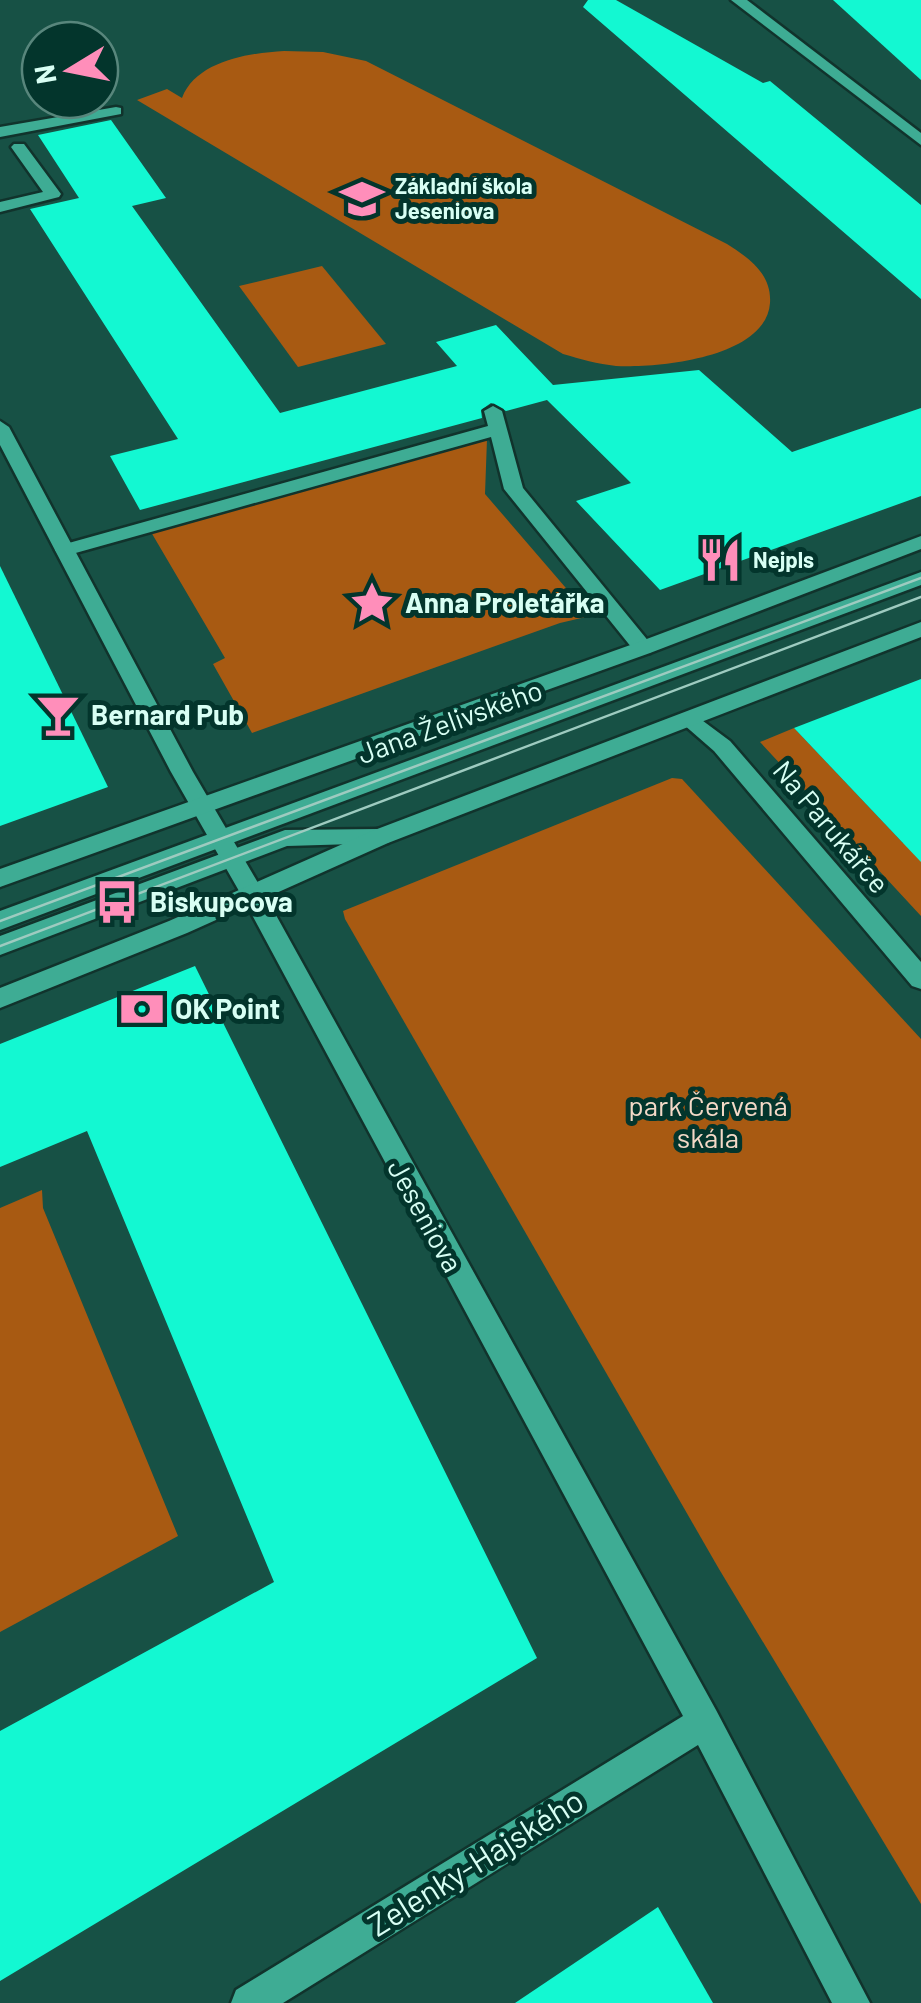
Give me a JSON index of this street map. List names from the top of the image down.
{
  "streets": {
    "street": [
      "Jana Želivského",
      "Na Parukářce",
      "Jeseniova",
      "Zelenky-Hajského"
    ]
  },
  "crossings": [
    ["Jana Želivského", "Na Parukářce"],
    ["Jana Želivského", "Jeseniova"],
    ["Jeseniova", "Zelenky-Hajského"]
  ],
  "parks": ["park Červená skála"],
  "places": {
    "school or university": ["Základní škola Jeseniova"],
    "restaurant": ["Nejpls"],
    "place": ["Anna Proletářka"],
    "bar": ["Bernard Pub"],
    "bus stop": ["Biskupcova"],
    "bank": ["OK Point"]
  },
  "north": "left"
}
